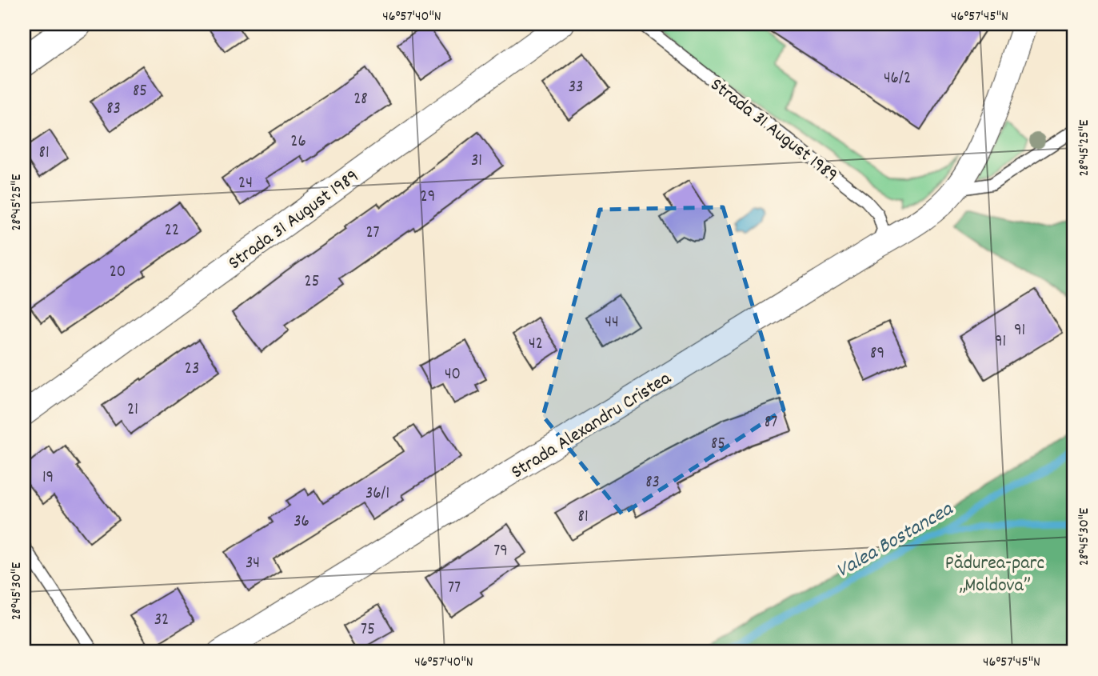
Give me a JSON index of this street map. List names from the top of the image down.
{
  "streets": {
    "street": ["Strada 31 August 1989", "Strada Alexandru Cristea"]
  },
  "crossings": [
    ["Strada 31 August 1989", "Strada Alexandru Cristea"]
  ],
  "water": ["Valea Bostancea"],
  "parks": ["Pădurea-parc „Moldova”"],
  "house_numbers": [
    "46/2",
    "33",
    "85",
    "28",
    "83",
    "26",
    "81",
    "31",
    "24",
    "29",
    "22",
    "27",
    "20",
    "25",
    "44",
    "91",
    "91",
    "42",
    "89",
    "23",
    "40",
    "21",
    "87",
    "85",
    "19",
    "83",
    "36/1",
    "81",
    "36",
    "79",
    "34",
    "77",
    "32",
    "75"
  ],
  "coordinates": [
    "46°57'40\"N",
    "46°57'45\"N",
    "28°45'25\"E",
    "28°45'30\"E"
  ]
}
